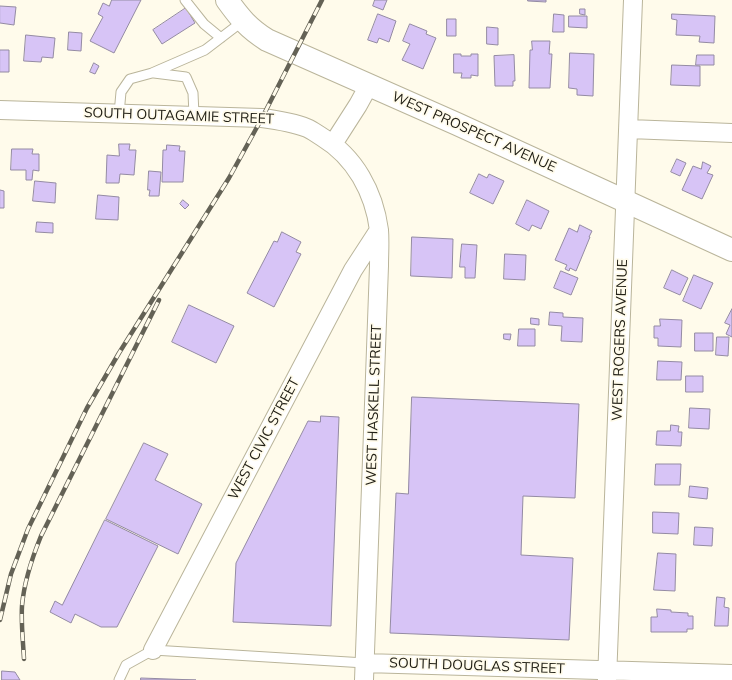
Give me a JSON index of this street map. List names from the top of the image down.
{
  "streets": {
    "main road": ["WEST PROSPECT AVENUE"],
    "street": [
      "SOUTH OUTAGAMIE STREET",
      "WEST ROGERS AVENUE",
      "WEST HASKELL STREET",
      "WEST CIVIC STREET",
      "SOUTH DOUGLAS STREET"
    ]
  },
  "crossings": [
    ["SOUTH OUTAGAMIE STREET", "WEST HASKELL STREET"],
    ["WEST PROSPECT AVENUE", "WEST ROGERS AVENUE"],
    ["WEST ROGERS AVENUE", "SOUTH DOUGLAS STREET"],
    ["WEST HASKELL STREET", "WEST CIVIC STREET"],
    ["WEST HASKELL STREET", "SOUTH DOUGLAS STREET"]
  ]
}
